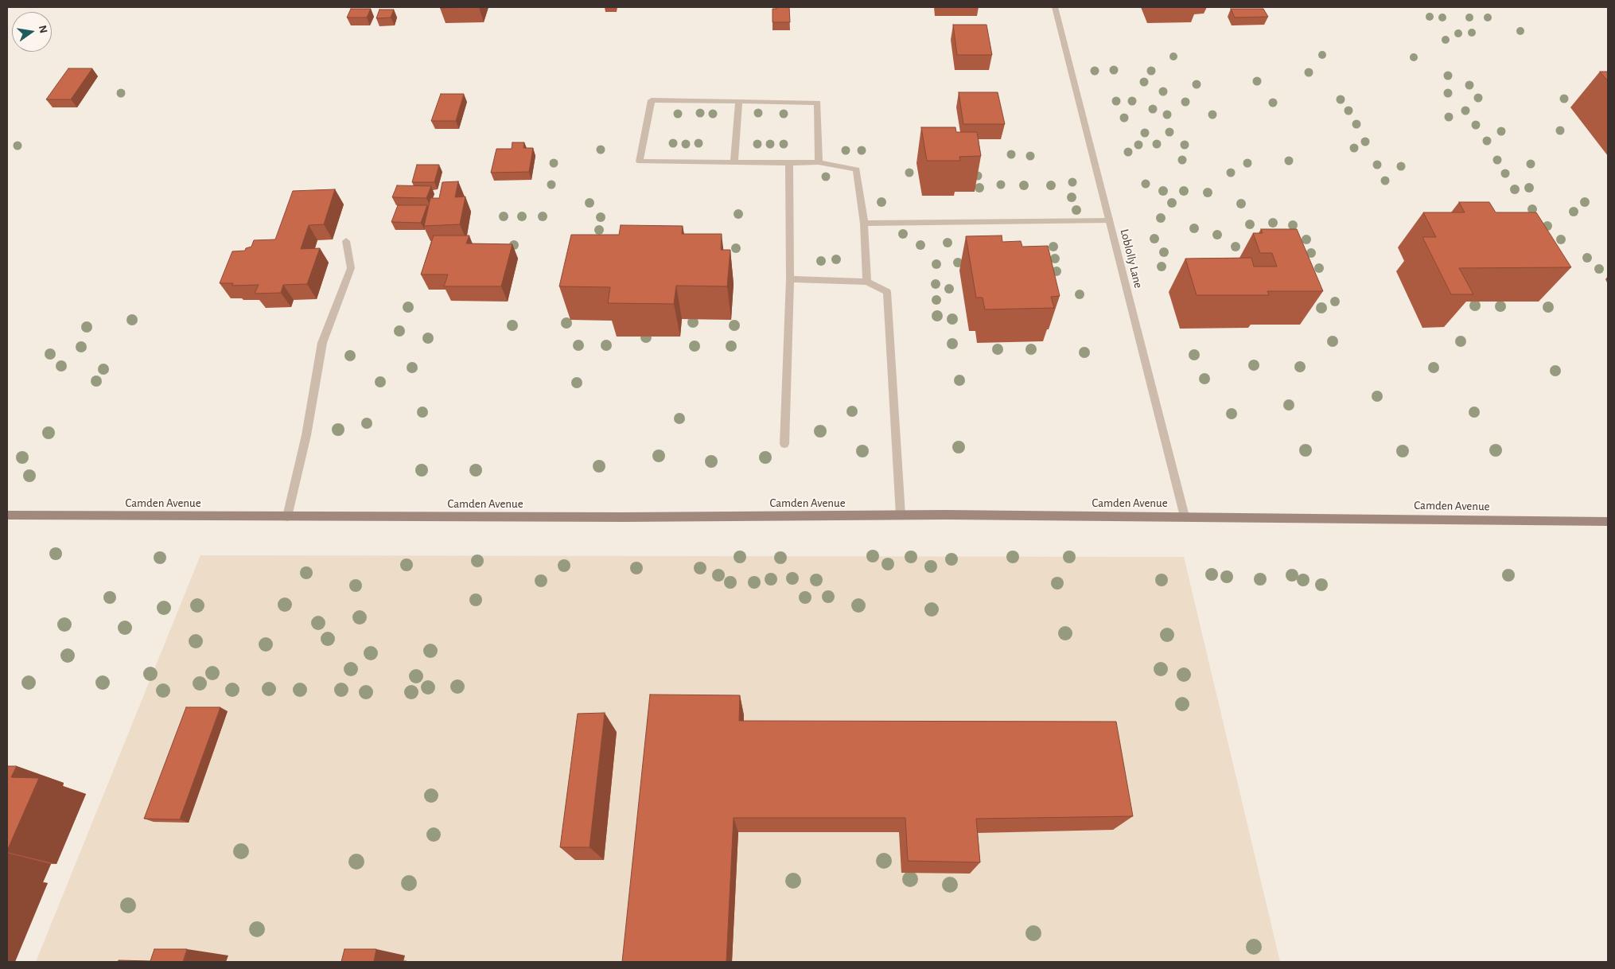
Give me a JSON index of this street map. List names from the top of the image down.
{
  "streets": {
    "street": ["Loblolly Lane", "Camden Avenue"]
  },
  "crossings": [
    ["Loblolly Lane", "Camden Avenue"]
  ],
  "north": "right"
}
